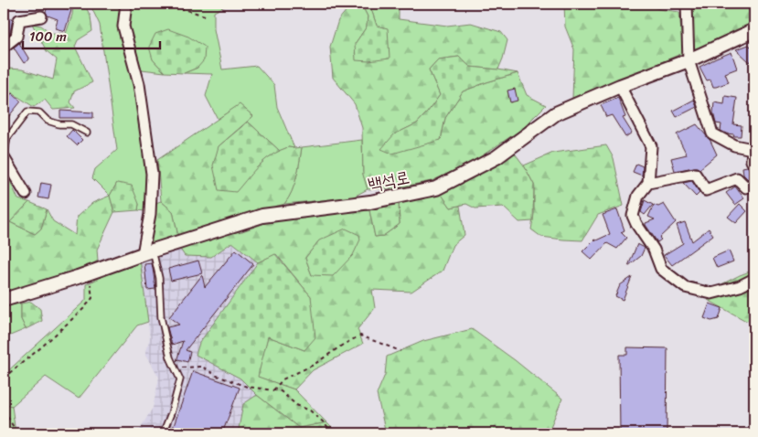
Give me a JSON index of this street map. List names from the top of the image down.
{
  "streets": {
    "street": ["백석로"]
  },
  "scale_bar": "100 m"
}
